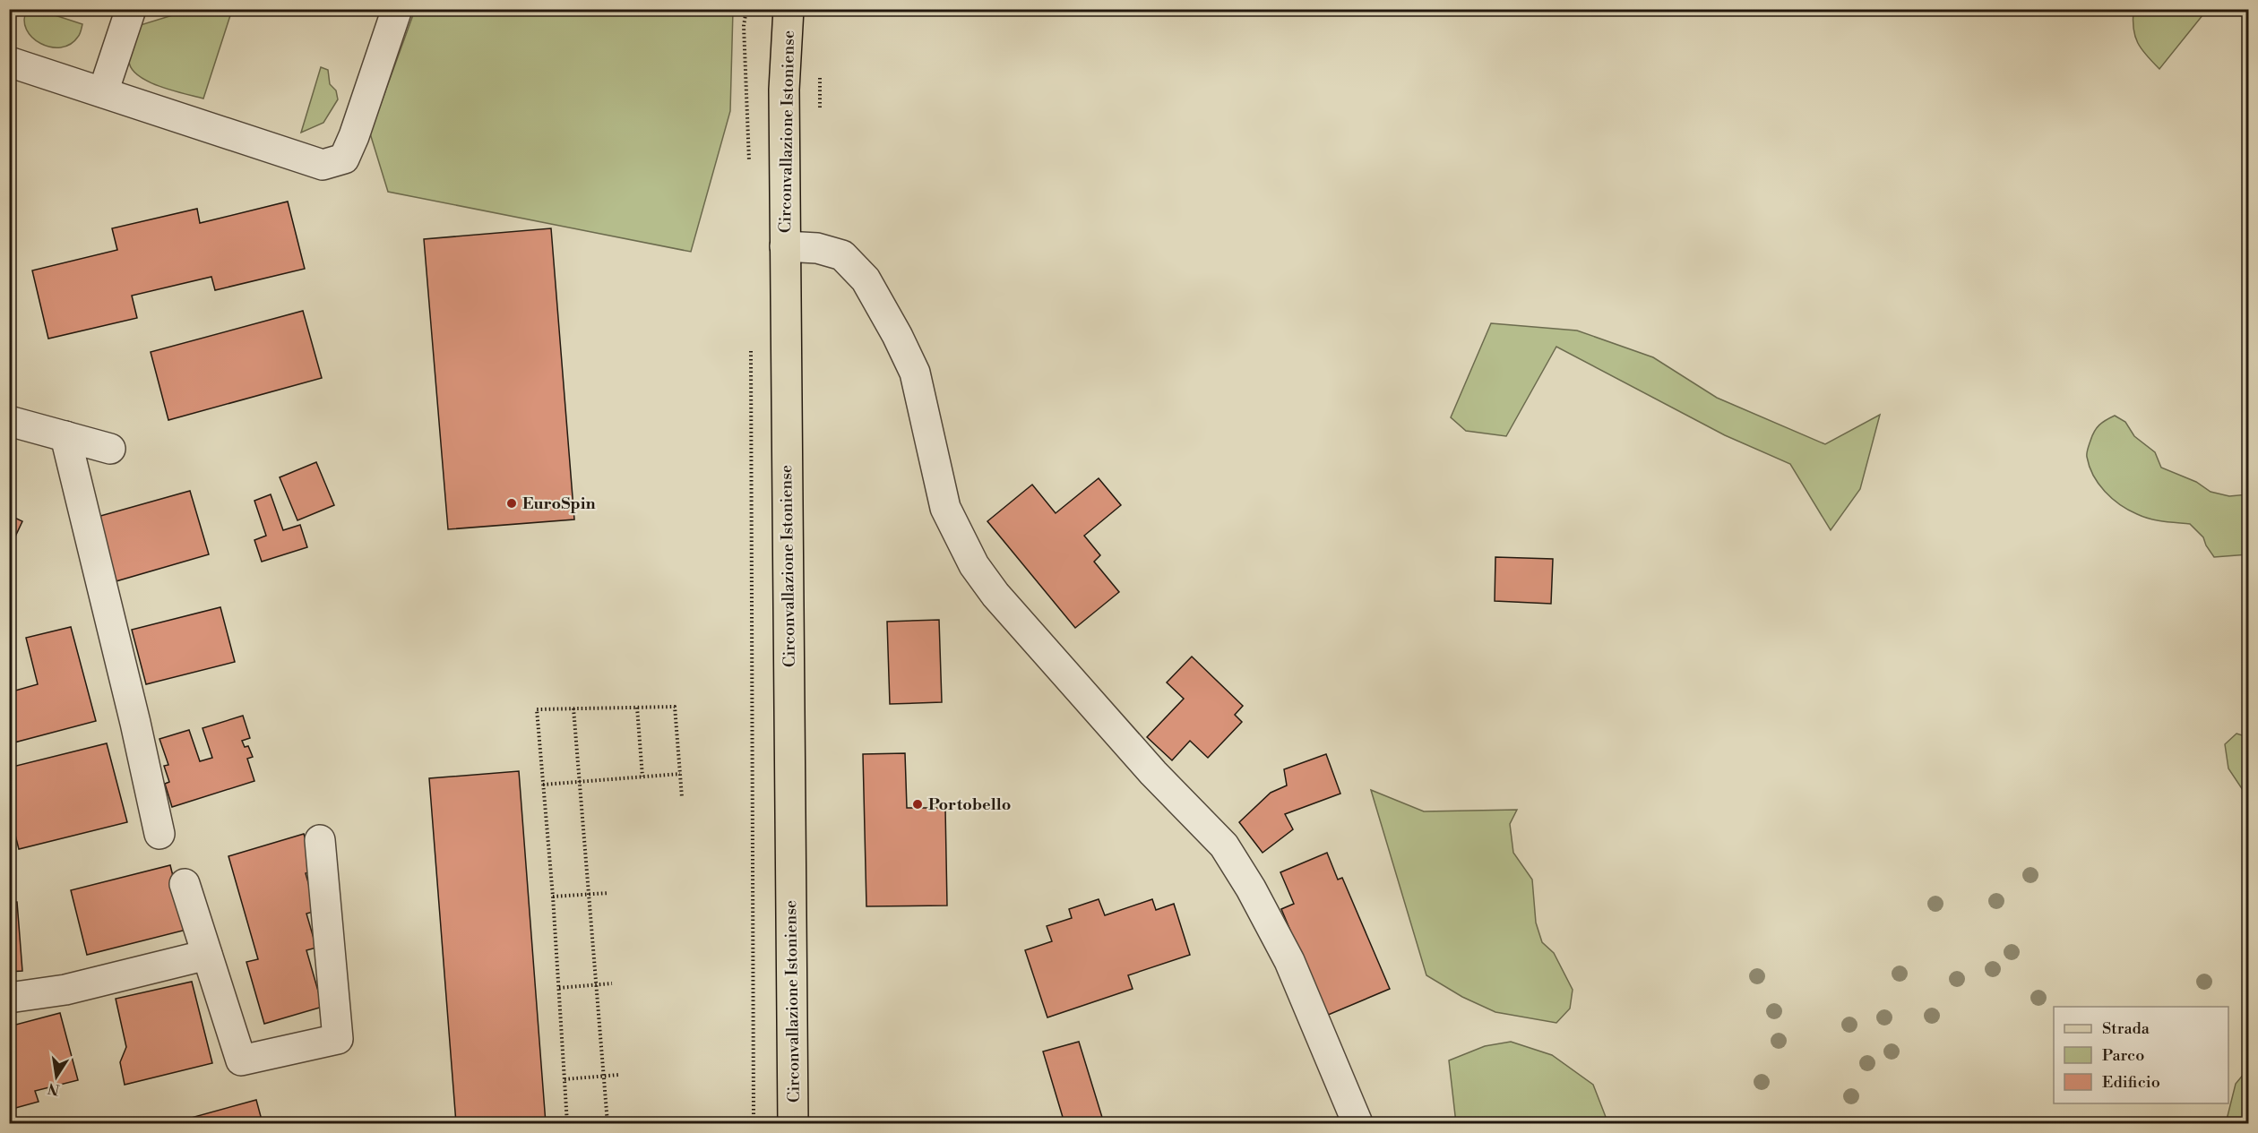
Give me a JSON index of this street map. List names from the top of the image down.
{
  "streets": {
    "main road": ["Circonvallazione Istoniense"]
  },
  "places": ["EuroSpin", "Portobello"],
  "legend": ["Strada", "Parco", "Edificio"],
  "north": "bottom"
}
